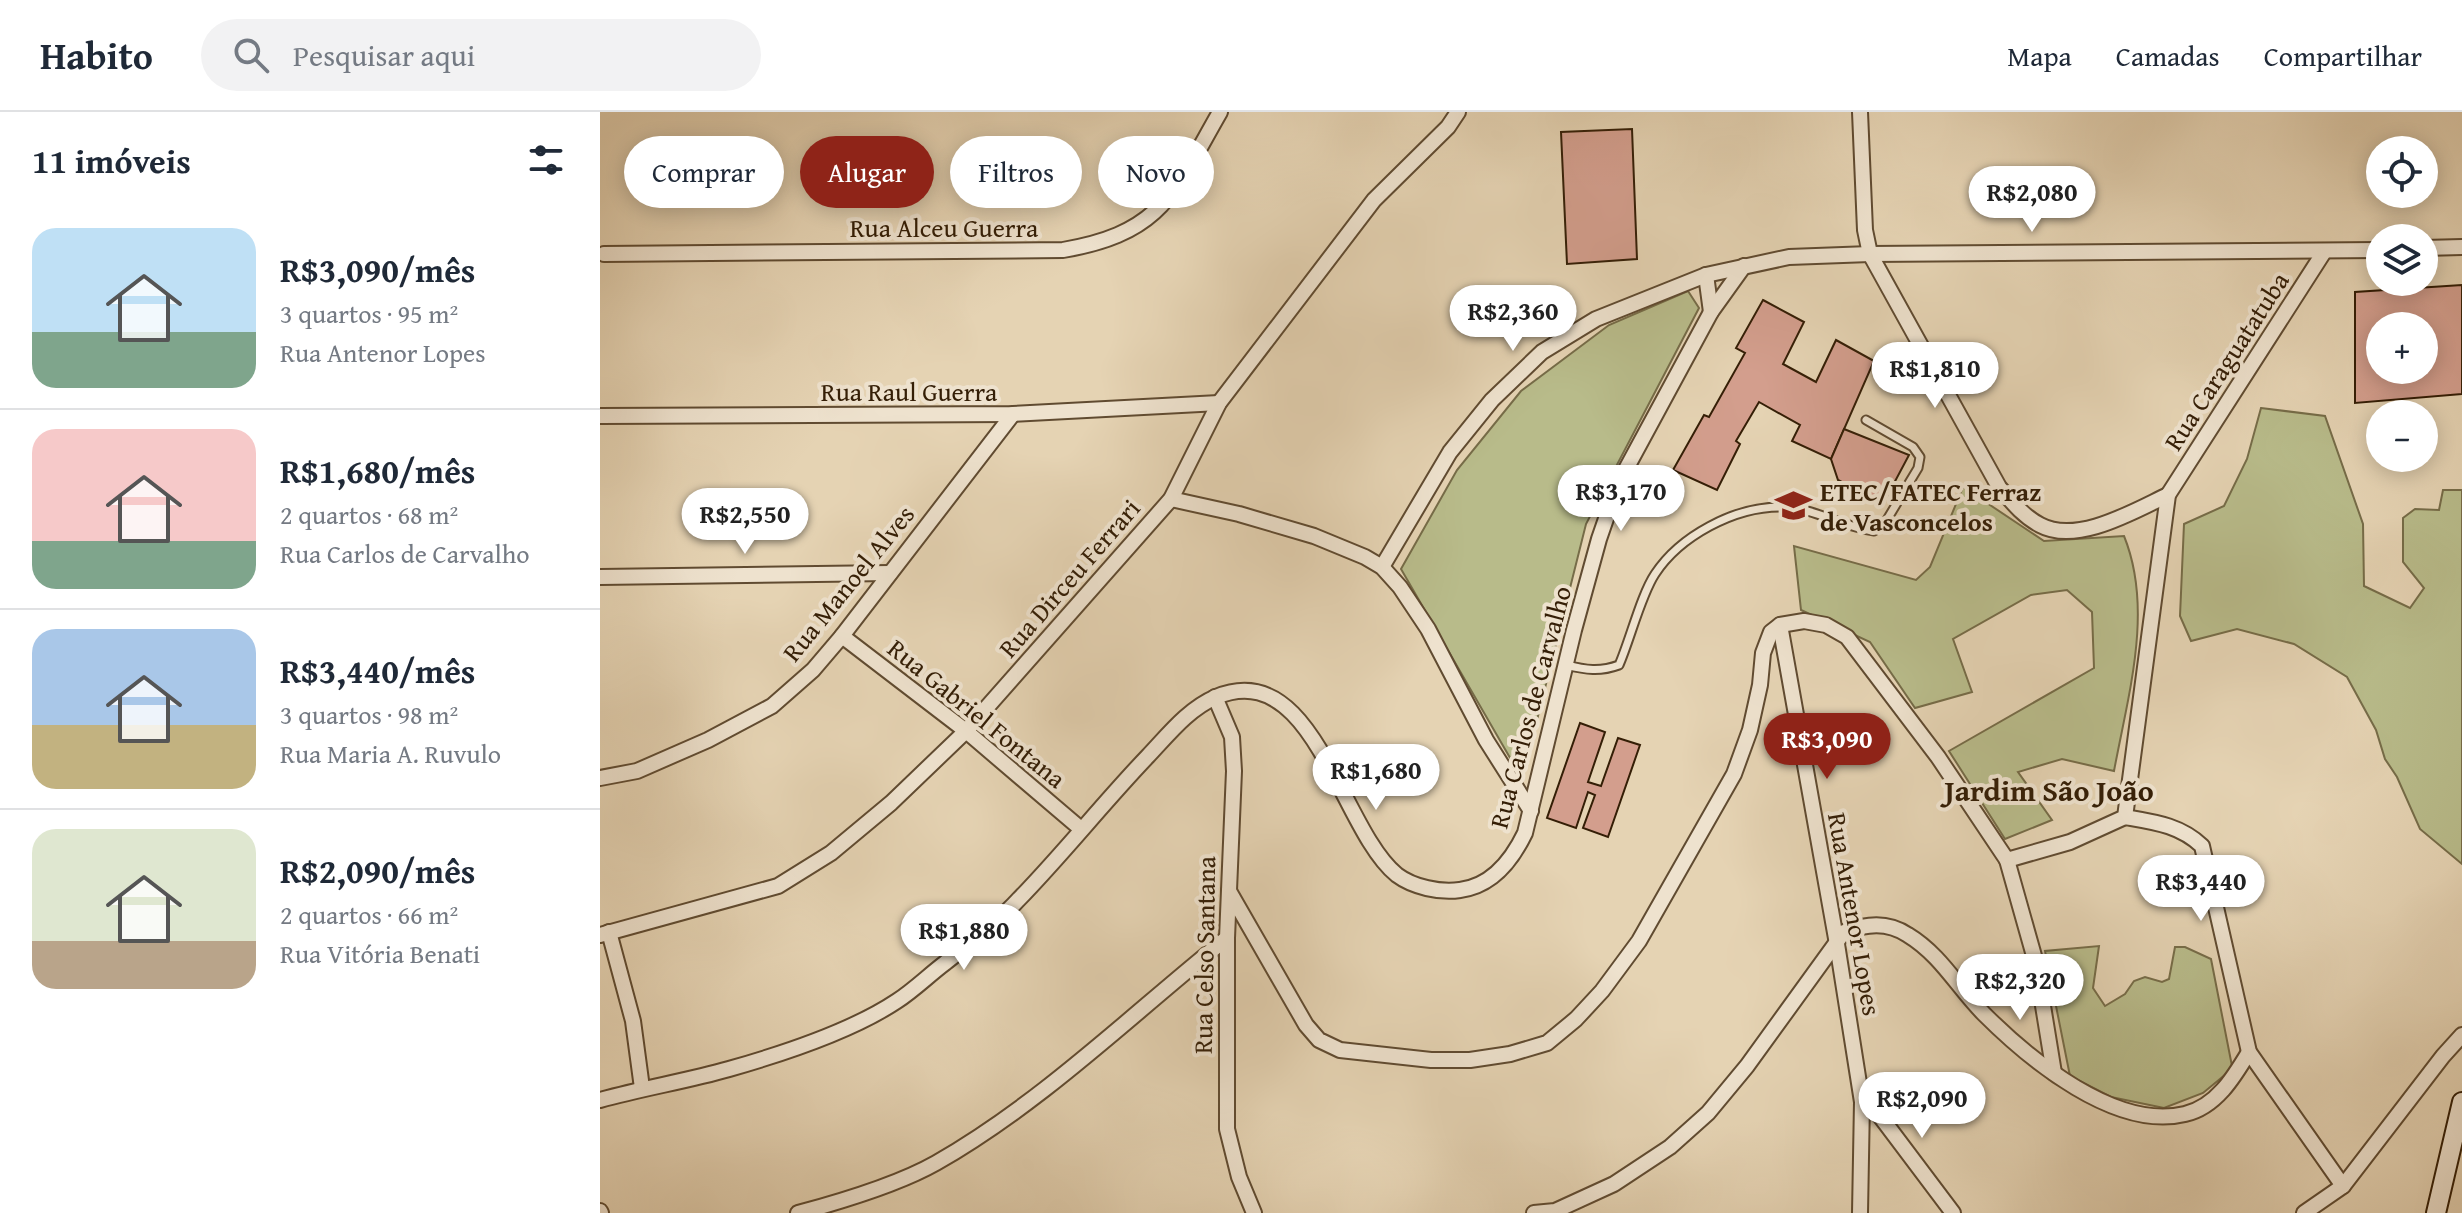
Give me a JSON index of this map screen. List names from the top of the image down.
{
  "streets": {
    "street": [
      "Rua Alceu Guerra",
      "Rua Caraguatatuba",
      "Rua Raul Guerra",
      "Rua Dirceu Ferrari",
      "Rua Manoel Alves",
      "Rua Carlos de Carvalho",
      "Rua Gabriel Fontana",
      "Rua Antenor Lopes",
      "Rua Celso Santana"
    ]
  },
  "crossings": [
    ["Rua Caraguatatuba", "Rua Carlos de Carvalho"],
    ["Rua Raul Guerra", "Rua Dirceu Ferrari"],
    ["Rua Raul Guerra", "Rua Manoel Alves"],
    ["Rua Dirceu Ferrari", "Rua Gabriel Fontana"],
    ["Rua Manoel Alves", "Rua Gabriel Fontana"],
    ["Rua Carlos de Carvalho", "Rua Celso Santana"]
  ],
  "districts": ["Jardim São João"],
  "places": {
    "school or university": ["ETEC/FATEC Ferraz de Vasconcelos"]
  },
  "page": {
    "header": "Habito",
    "search": "Pesquisar aqui",
    "nav": ["Mapa", "Camadas", "Compartilhar"],
    "heading": "11 imóveis",
    "map_buttons": ["+", "−"],
    "chip": [
      "Comprar",
      "Alugar",
      "Filtros",
      "Novo"
    ],
    "price": [
      "R$2,080",
      "R$2,360",
      "R$1,810",
      "R$3,170",
      "R$2,550",
      "R$3,090",
      "R$1,680",
      "R$3,440",
      "R$1,880",
      "R$2,320",
      "R$2,090"
    ],
    "list": [
      {
        "name": "R$3,090/mês",
        "note": "3 quartos · 95 m² · Rua Antenor Lopes"
      },
      {
        "name": "R$1,680/mês",
        "note": "2 quartos · 68 m² · Rua Carlos de Carvalho"
      },
      {
        "name": "R$3,440/mês",
        "note": "3 quartos · 98 m² · Rua Maria A. Ruvulo"
      },
      {
        "name": "R$2,090/mês",
        "note": "2 quartos · 66 m² · Rua Vitória Benati"
      }
    ]
  }
}
